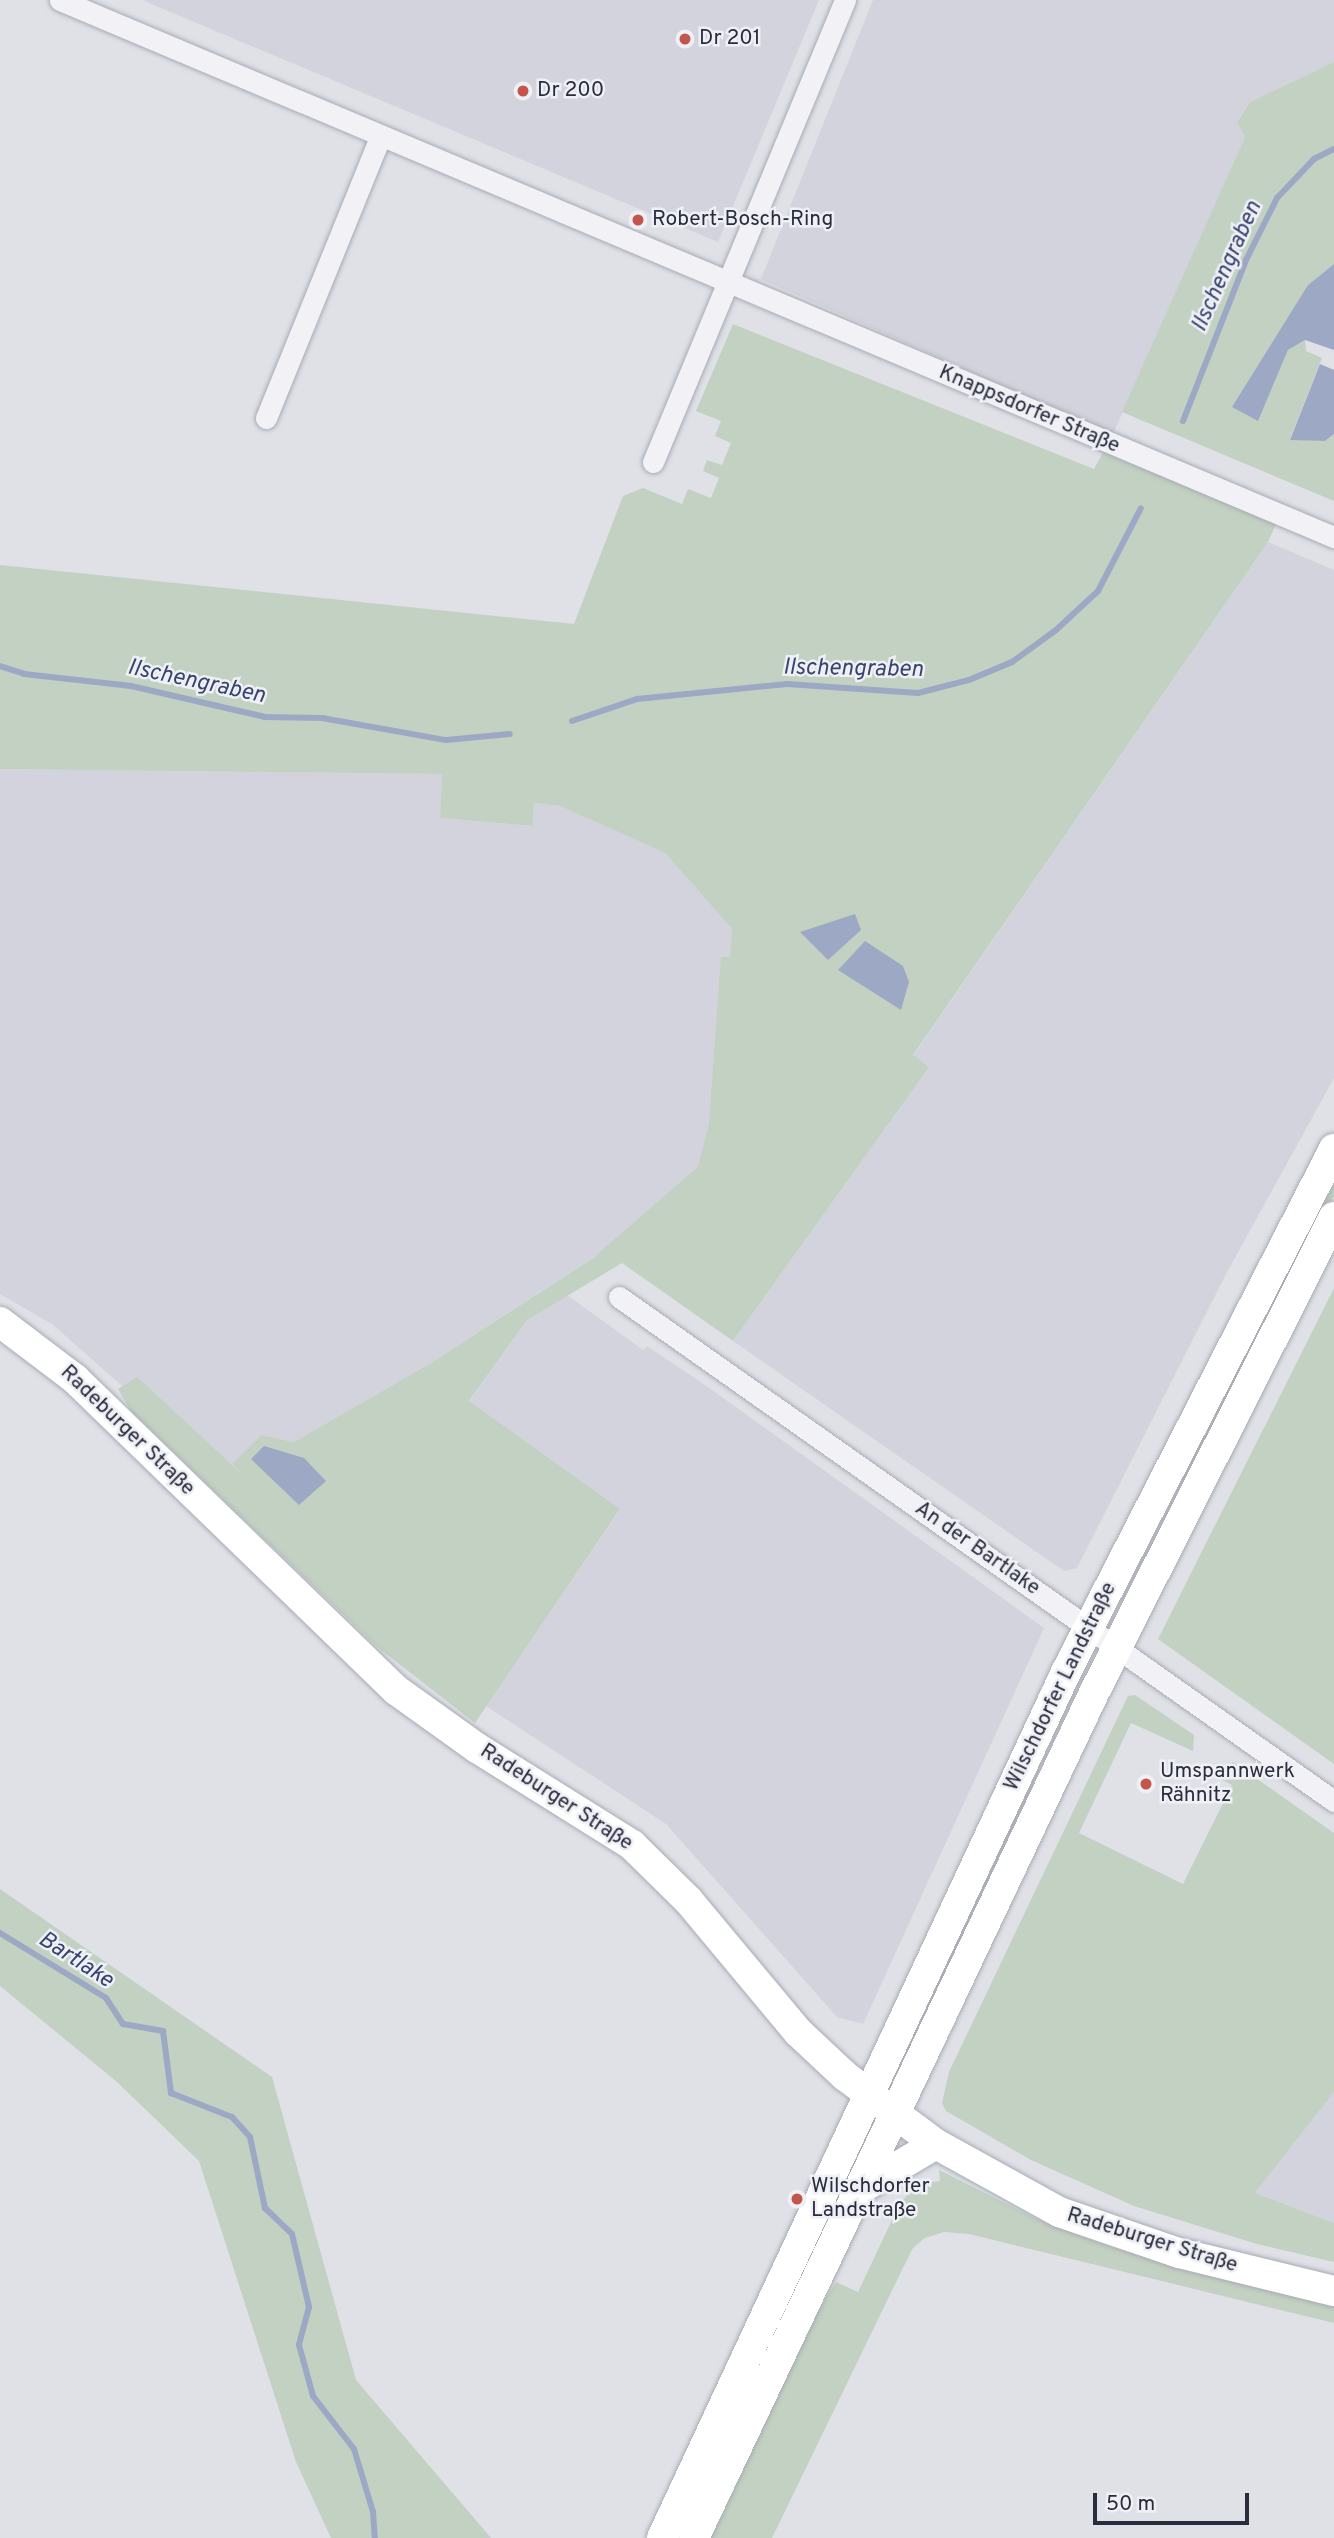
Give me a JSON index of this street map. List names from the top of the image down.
{
  "streets": {
    "main road": ["Radeburger Straße", "Wilschdorfer Landstraße"],
    "street": ["Knappsdorfer Straße", "An der Bartlake"]
  },
  "crossings": [
    ["Radeburger Straße", "Wilschdorfer Landstraße"],
    ["An der Bartlake", "Wilschdorfer Landstraße"]
  ],
  "water": ["Ilschengraben", "Bartlake"],
  "places": [
    "Dr 201",
    "Dr 200",
    "Robert-Bosch-Ring",
    "Umspannwerk Rähnitz",
    "Wilschdorfer Landstraße"
  ],
  "scale_bar": "50 m"
}
